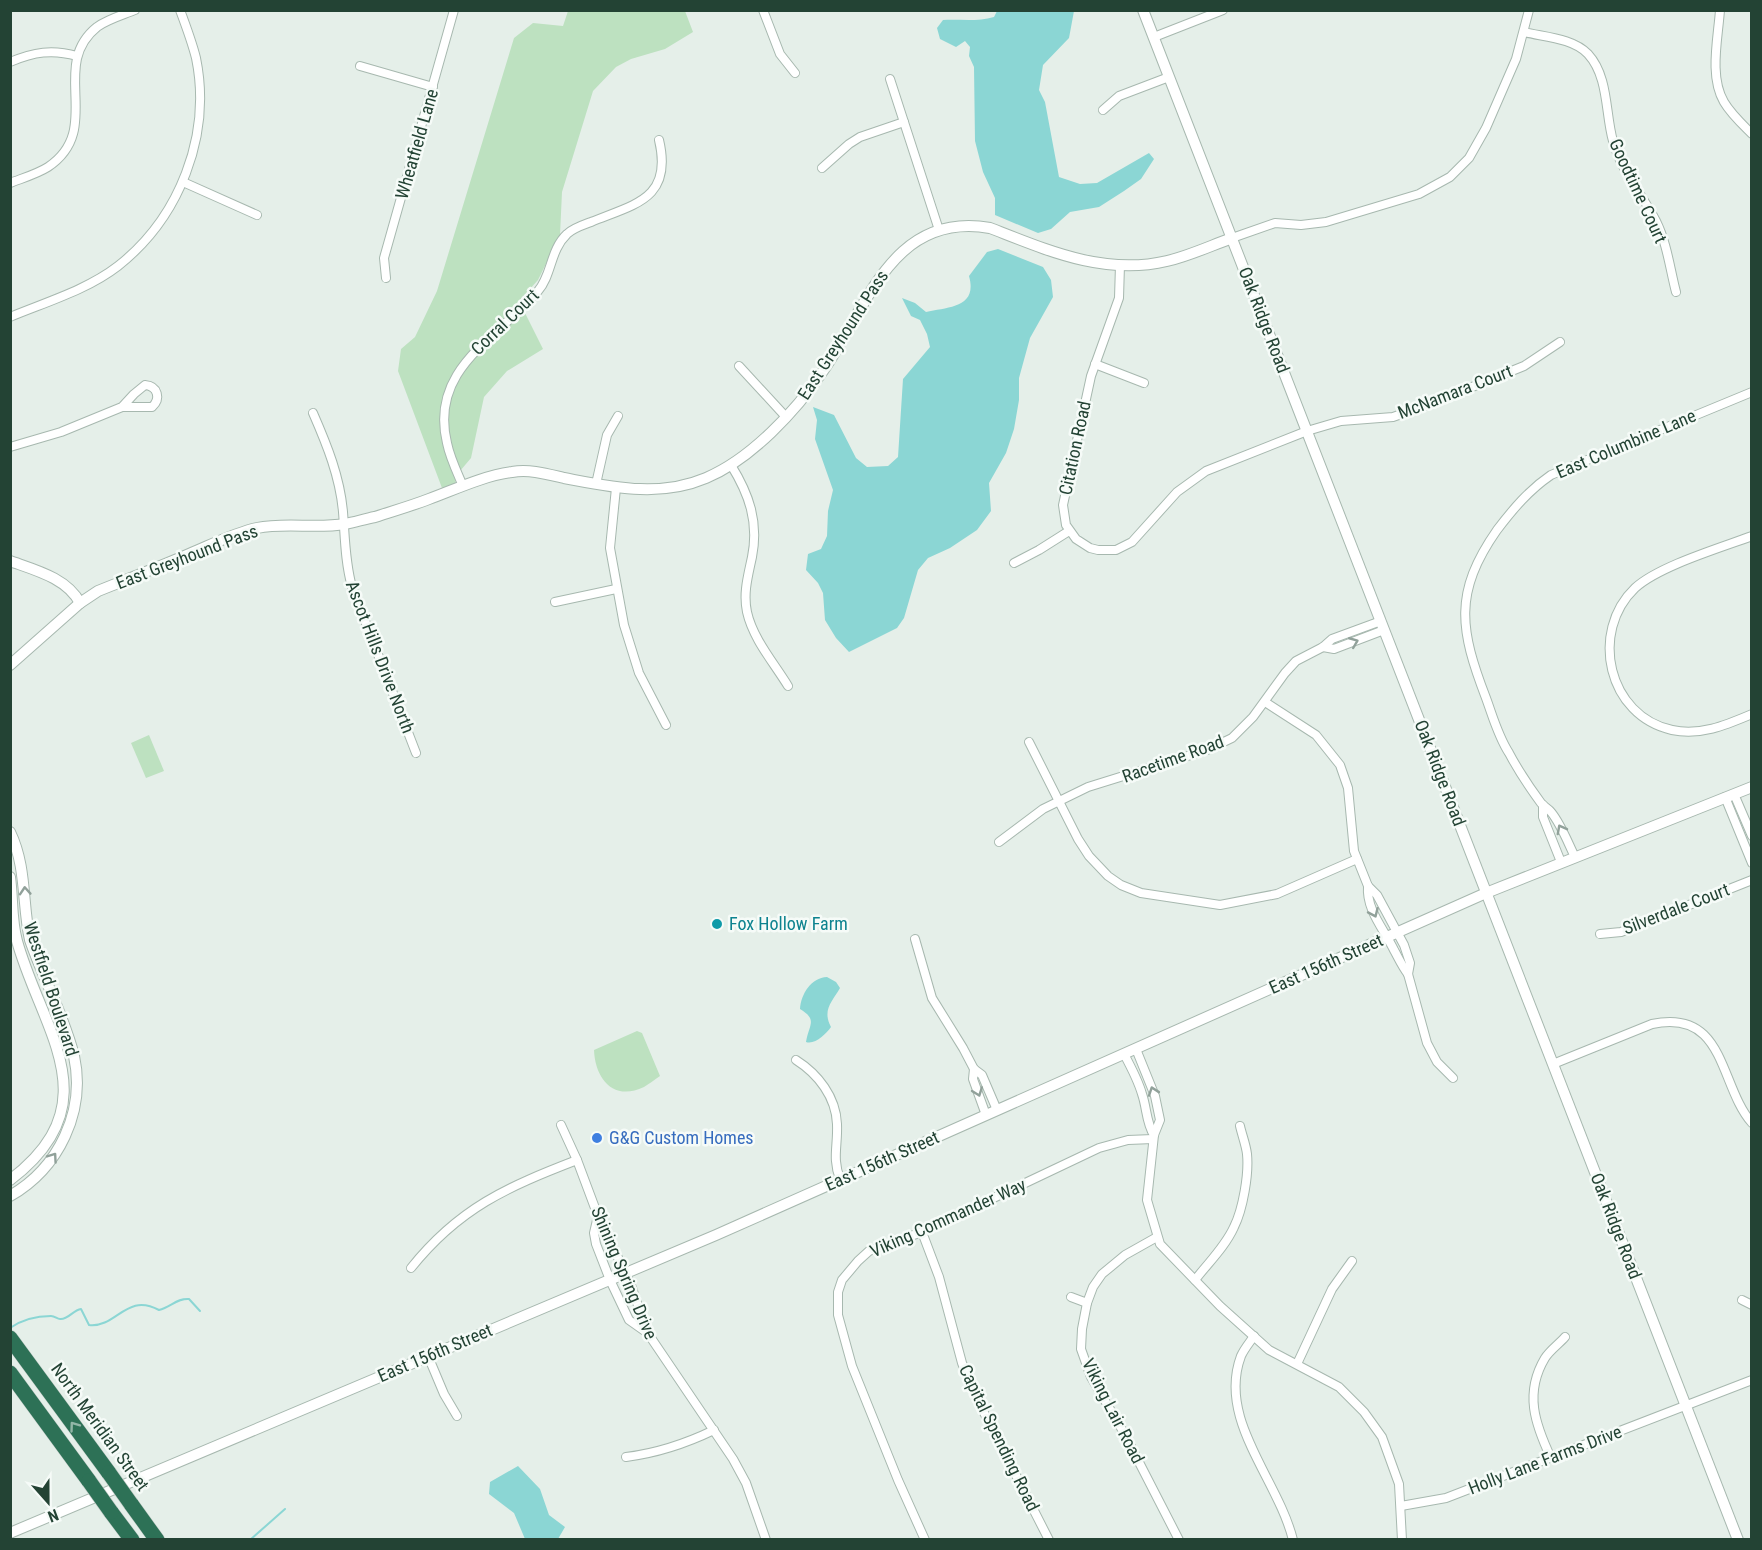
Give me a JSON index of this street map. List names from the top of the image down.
{
  "streets": {
    "highway": ["North Meridian Street"],
    "street": [
      "Wheatfield Lane",
      "Goodtime Court",
      "Oak Ridge Road",
      "Corral Court",
      "East Greyhound Pass",
      "McNamara Court",
      "East Columbine Lane",
      "Citation Road",
      "Ascot Hills Drive North",
      "Racetime Road",
      "Silverdale Court",
      "East 156th Street",
      "Westfield Boulevard",
      "Viking Commander Way",
      "Shining Spring Drive",
      "Viking Lair Road",
      "Capital Spending Road",
      "Holly Lane Farms Drive"
    ]
  },
  "crossings": [
    ["Goodtime Court", "East Greyhound Pass"],
    ["Oak Ridge Road", "East Greyhound Pass"],
    ["Oak Ridge Road", "McNamara Court"],
    ["Oak Ridge Road", "Racetime Road"],
    ["Oak Ridge Road", "East 156th Street"],
    ["Oak Ridge Road", "Holly Lane Farms Drive"],
    ["Corral Court", "East Greyhound Pass"],
    ["East Greyhound Pass", "Citation Road"],
    ["East Greyhound Pass", "Ascot Hills Drive North"],
    ["East Columbine Lane", "East 156th Street"],
    ["East 156th Street", "Shining Spring Drive"],
    ["Viking Commander Way", "Capital Spending Road"]
  ],
  "places": ["Fox Hollow Farm", "G&G Custom Homes"],
  "north": "bottom"
}
